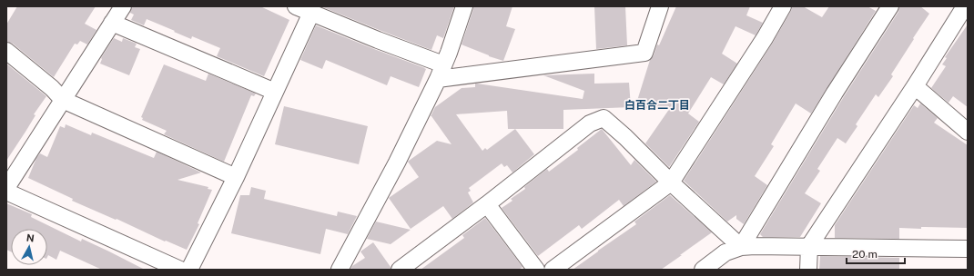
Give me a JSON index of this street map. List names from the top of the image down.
{
  "districts": ["白百合二丁目"],
  "scale_bar": "20 m",
  "north": "top"
}
